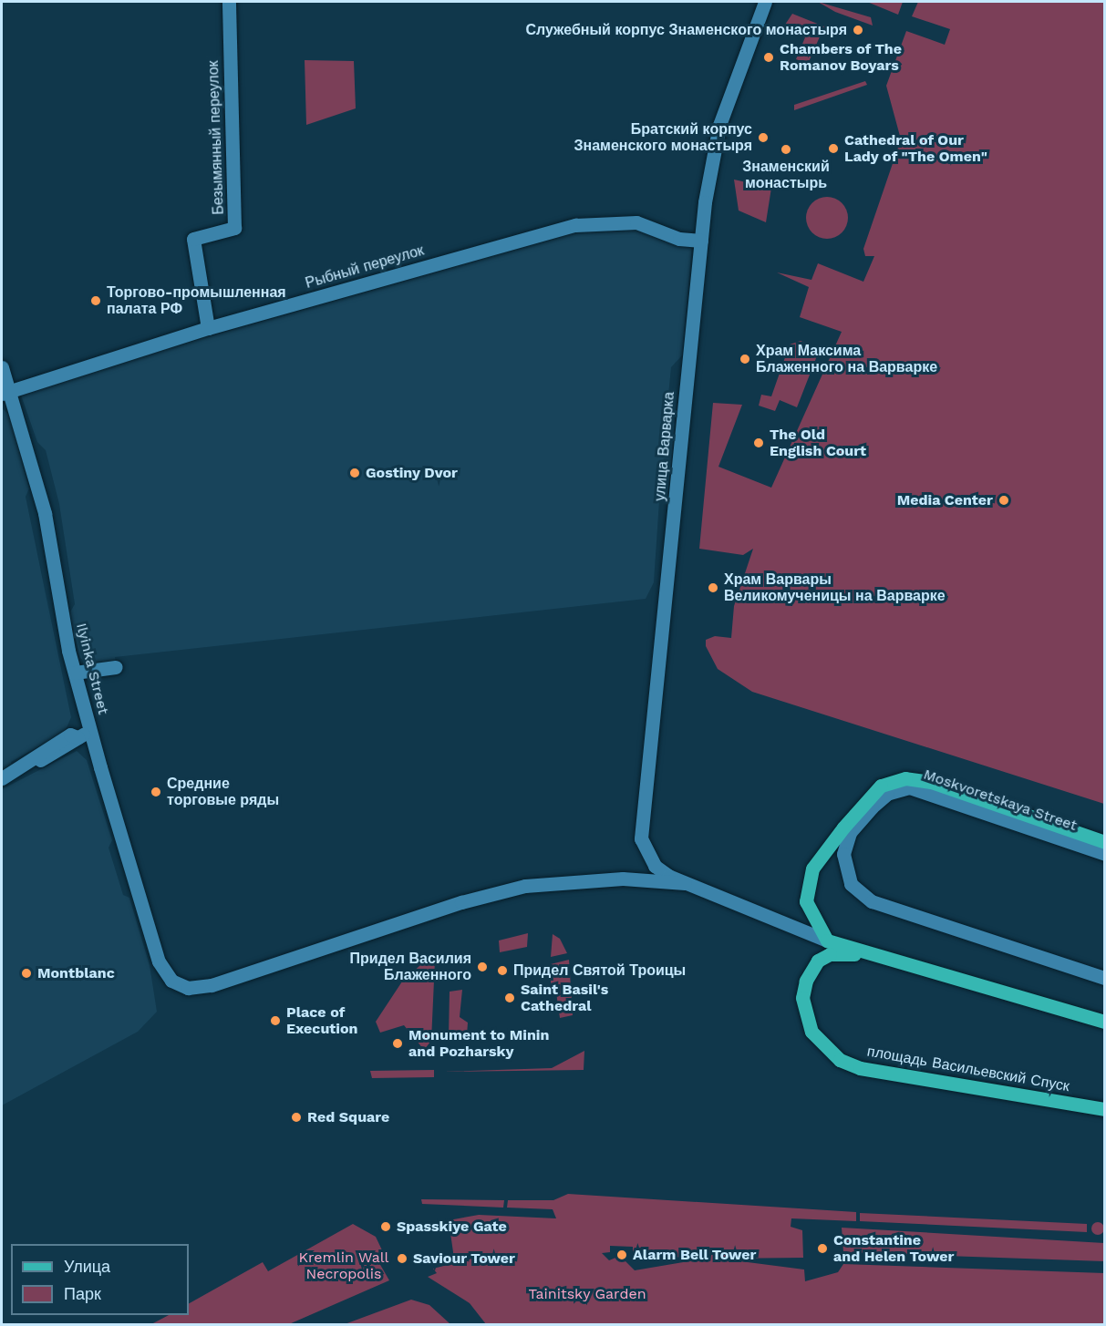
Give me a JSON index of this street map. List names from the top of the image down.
{
  "streets": {
    "main road": ["Moskvoretskaya Street", "площадь Васильевский Спуск"],
    "street": [
      "Безымянный переулок",
      "Рыбный переулок",
      "улица Варварка",
      "Ilyinka Street"
    ]
  },
  "crossings": [
    ["Безымянный переулок", "Рыбный переулок"],
    ["Рыбный переулок", "улица Варварка"],
    ["Рыбный переулок", "Ilyinka Street"],
    ["улица Варварка", "Ilyinka Street"]
  ],
  "parks": ["Kremlin Wall Necropolis", "Tainitsky Garden"],
  "places": [
    "Служебный корпус Знаменского монастыря",
    "Chambers of The Romanov Boyars",
    "Братский корпус Знаменского монастыря",
    "Cathedral of Our Lady of \"The Omen\"",
    "Знаменский монастырь",
    "Торгово-промышленная палата РФ",
    "Храм Максима Блаженного на Варварке",
    "The Old English Court",
    "Gostiny Dvor",
    "Media Center",
    "Храм Варвары Великомученицы на Варварке",
    "Средние торговые ряды",
    "Придел Василия Блаженного",
    "Придел Святой Троицы",
    "Montblanc",
    "Saint Basil's Cathedral",
    "Place of Execution",
    "Monument to Minin and Pozharsky",
    "Red Square",
    "Spasskiye Gate",
    "Constantine and Helen Tower",
    "Alarm Bell Tower",
    "Saviour Tower"
  ],
  "legend": ["Улица", "Парк"]
}
